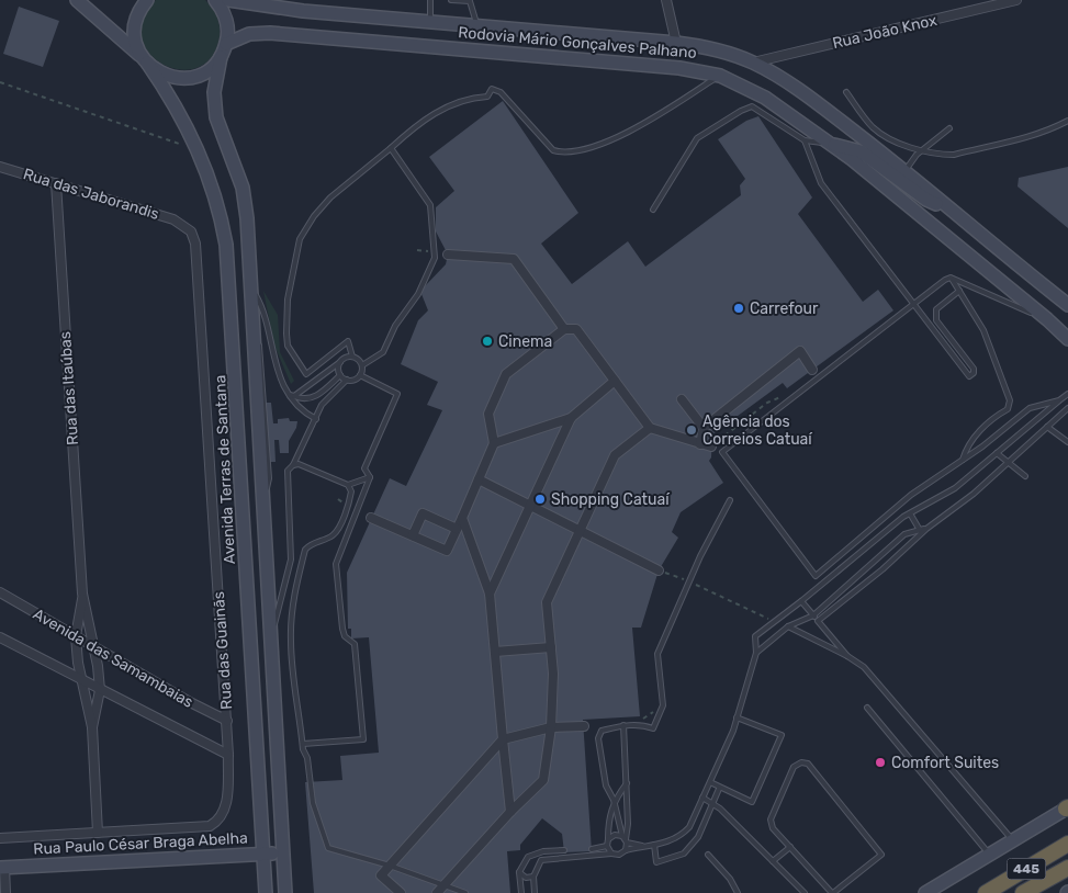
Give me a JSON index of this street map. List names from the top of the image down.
{
  "streets": {
    "highway": ["445"],
    "main road": ["Rodovia Mário Gonçalves Palhano", "Avenida Terras de Santana", "Rua Paulo César Braga Abelha"],
    "street": [
      "Rua João Knox",
      "Rua das Jaborandis",
      "Rua das Itaúbas",
      "Rua das Guainãs",
      "Avenida das Samambaias"
    ]
  },
  "crossings": [
    ["Rua João Knox", "Rodovia Mário Gonçalves Palhano"],
    ["Rua das Jaborandis", "Rua das Itaúbas"],
    ["Rua das Jaborandis", "Rua das Guainãs"],
    ["Rua das Itaúbas", "Rua das Guainãs"],
    ["Rua das Itaúbas", "Avenida das Samambaias"],
    ["Avenida Terras de Santana", "Rua Paulo César Braga Abelha"],
    ["Rua das Guainãs", "Avenida das Samambaias"]
  ],
  "places": [
    "Carrefour",
    "Cinema",
    "Agência dos Correios Catuaí",
    "Shopping Catuaí",
    "Comfort Suites"
  ]
}
